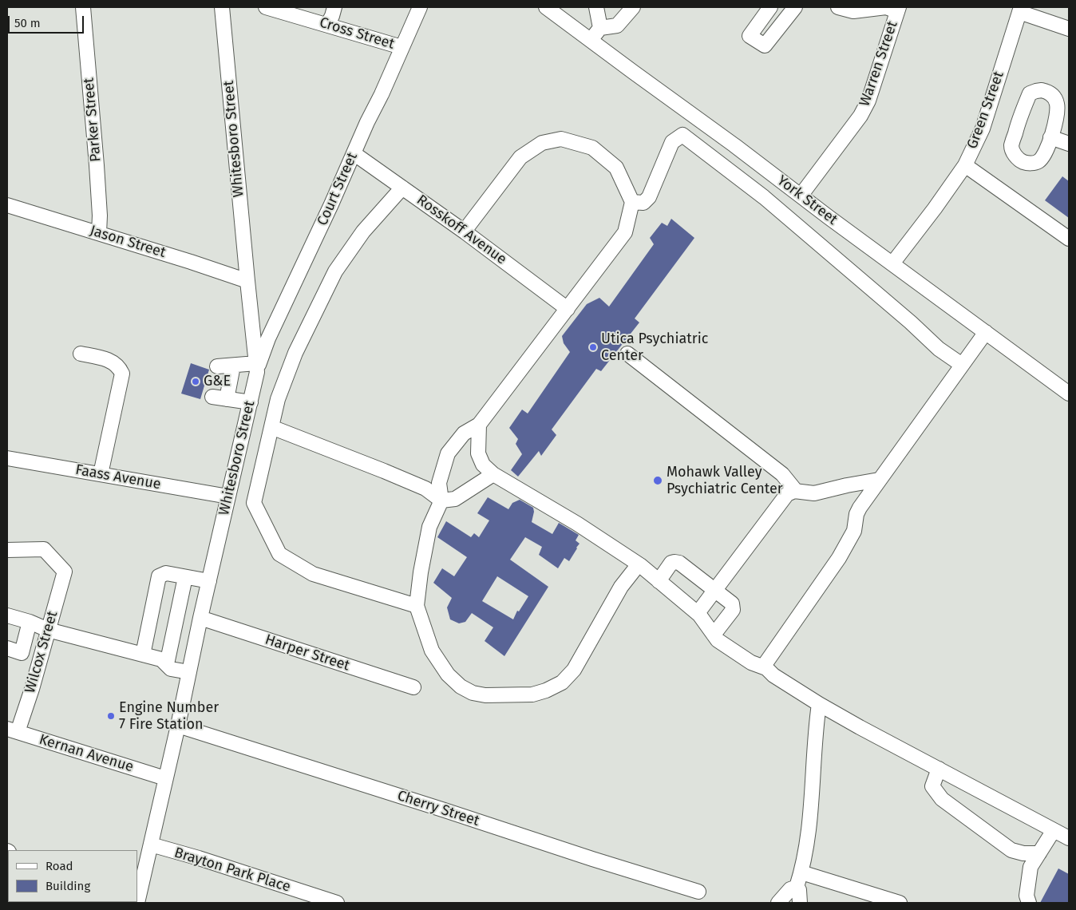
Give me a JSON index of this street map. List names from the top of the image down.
{
  "streets": {
    "street": [
      "Cross Street",
      "Warren Street",
      "Green Street",
      "Parker Street",
      "Whitesboro Street",
      "Court Street",
      "York Street",
      "Rosskoff Avenue",
      "Jason Street",
      "Faass Avenue",
      "Wilcox Street",
      "Harper Street",
      "Kernan Avenue",
      "Cherry Street",
      "Brayton Park Place"
    ]
  },
  "crossings": [
    ["Cross Street", "Court Street"],
    ["Warren Street", "York Street"],
    ["Green Street", "York Street"],
    ["Parker Street", "Jason Street"],
    ["Whitesboro Street", "Court Street"],
    ["Whitesboro Street", "Jason Street"],
    ["Whitesboro Street", "Faass Avenue"],
    ["Whitesboro Street", "Harper Street"],
    ["Whitesboro Street", "Kernan Avenue"],
    ["Whitesboro Street", "Cherry Street"],
    ["Whitesboro Street", "Brayton Park Place"],
    ["Court Street", "Rosskoff Avenue"],
    ["Wilcox Street", "Kernan Avenue"]
  ],
  "places": [
    "Utica Psychiatric Center",
    "G&E",
    "Mohawk Valley Psychiatric Center",
    "Engine Number 7 Fire Station"
  ],
  "legend": ["Road", "Building"],
  "scale_bar": "50 m"
}
